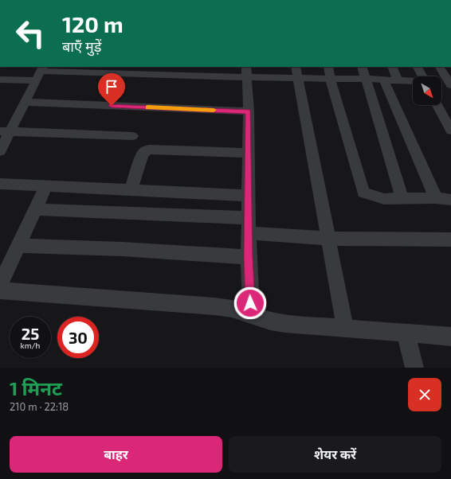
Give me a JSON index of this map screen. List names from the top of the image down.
{
  "north": "bottom right",
  "page": {
    "turn": ["120 m", "बाएँ मुड़ें"],
    "speed": "25 km/h",
    "limit": "30",
    "heading": ["1 मिनट", "210 m · 22:18"],
    "buttons": ["बाहर", "शेयर करें"]
  }
}
